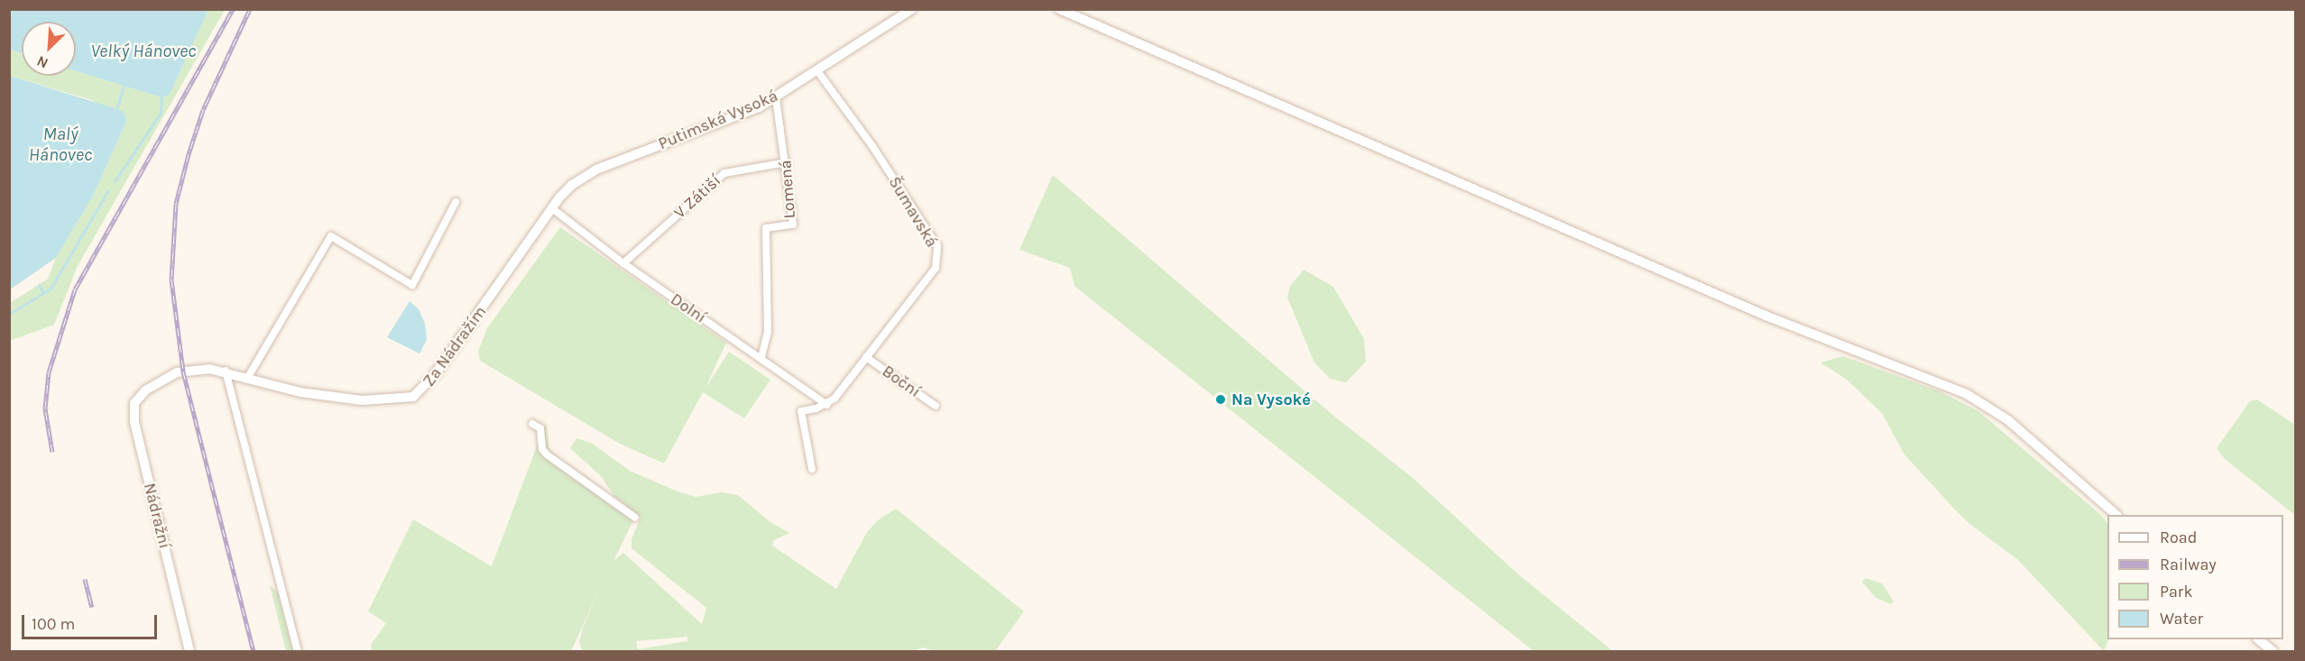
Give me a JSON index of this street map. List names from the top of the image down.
{
  "streets": {
    "main road": ["Putimská Vysoká", "Za Nádražím", "Nádražní"],
    "street": [
      "Lomená",
      "V Zátiší",
      "Šumavská",
      "Dolní",
      "Boční"
    ]
  },
  "crossings": [
    ["Putimská Vysoká", "Lomená"],
    ["Putimská Vysoká", "Šumavská"],
    ["Putimská Vysoká", "Dolní"],
    ["Putimská Vysoká", "Za Nádražím"],
    ["Lomená", "V Zátiší"],
    ["Lomená", "Dolní"],
    ["V Zátiší", "Dolní"],
    ["Šumavská", "Dolní"],
    ["Šumavská", "Boční"],
    ["Dolní", "Za Nádražím"],
    ["Za Nádražím", "Nádražní"]
  ],
  "water": ["Velký Hánovec", "Malý Hánovec"],
  "places": ["Na Vysoké"],
  "legend": [
    "Road",
    "Railway",
    "Park",
    "Water"
  ],
  "scale_bar": "100 m",
  "north": "bottom left"
}
